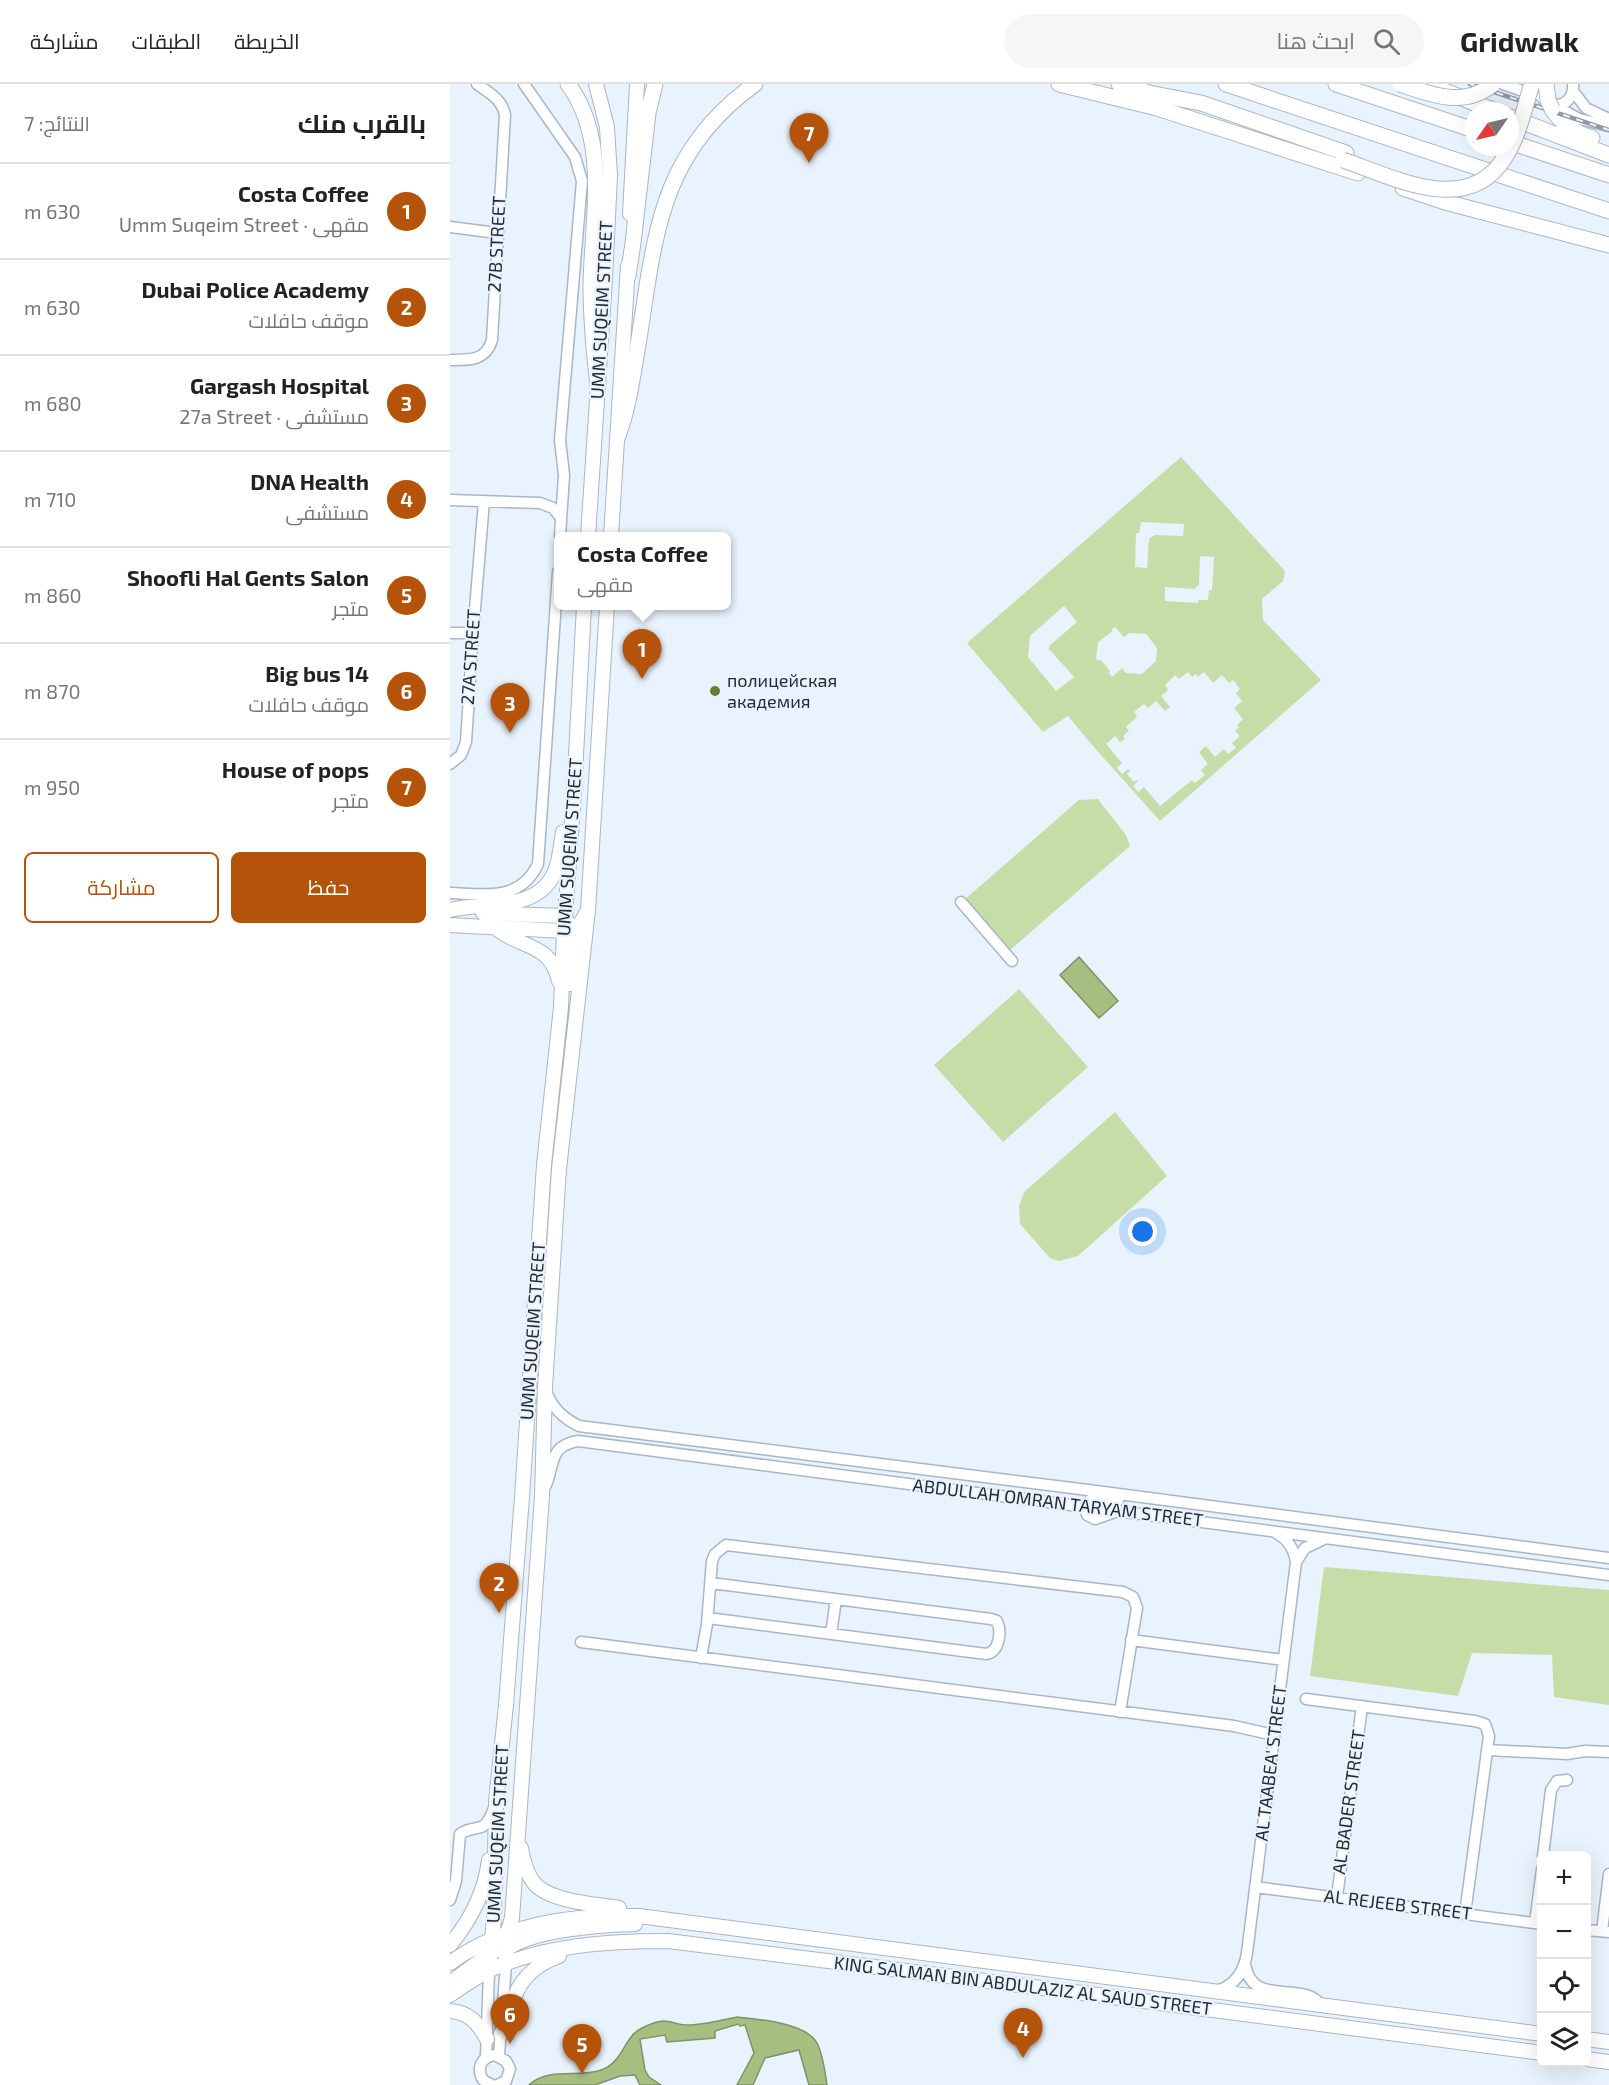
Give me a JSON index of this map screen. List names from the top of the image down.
{
  "streets": {
    "main road": ["UMM SUQEIM STREET", "KING SALMAN BIN ABDULAZIZ AL SAUD STREET"],
    "street": [
      "27B STREET",
      "27A STREET",
      "ABDULLAH OMRAN TARYAM STREET",
      "AL TAABEA' STREET",
      "AL BADER STREET",
      "AL REJEEB STREET"
    ]
  },
  "crossings": [
    ["UMM SUQEIM STREET", "ABDULLAH OMRAN TARYAM STREET"],
    ["UMM SUQEIM STREET", "KING SALMAN BIN ABDULAZIZ AL SAUD STREET"],
    ["AL TAABEA' STREET", "AL REJEEB STREET"],
    ["AL BADER STREET", "AL REJEEB STREET"]
  ],
  "places": ["полицейская академия"],
  "north": "bottom left",
  "page": {
    "header": "Gridwalk",
    "search": "ابحث هنا",
    "nav": ["الخريطة", "الطبقات", "مشاركة"],
    "heading": ["بالقرب منك", "النتائج: 7"],
    "pins": [
      "7",
      "1",
      "3",
      "2",
      "6",
      "4",
      "5"
    ],
    "list": [
      {
        "mark": "1",
        "name": "Costa Coffee",
        "note": "مقهى · Umm Suqeim Street",
        "value": "630 m"
      },
      {
        "mark": "2",
        "name": "Dubai Police Academy",
        "note": "موقف حافلات",
        "value": "630 m"
      },
      {
        "mark": "3",
        "name": "Gargash Hospital",
        "note": "مستشفى · 27a Street",
        "value": "680 m"
      },
      {
        "mark": "4",
        "name": "DNA Health",
        "note": "مستشفى",
        "value": "710 m"
      },
      {
        "mark": "5",
        "name": "Shoofli Hal Gents Salon",
        "note": "متجر",
        "value": "860 m"
      },
      {
        "mark": "6",
        "name": "Big bus 14",
        "note": "موقف حافلات",
        "value": "870 m"
      },
      {
        "mark": "7",
        "name": "House of pops",
        "note": "متجر",
        "value": "950 m"
      }
    ],
    "popup": ["Costa Coffee", "مقهى"],
    "buttons": ["حفظ", "مشاركة"],
    "map_buttons": ["+", "−"]
  }
}
